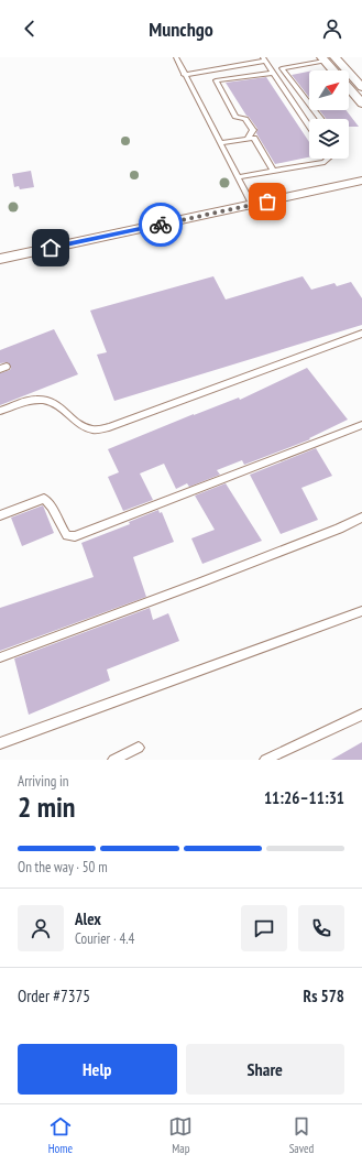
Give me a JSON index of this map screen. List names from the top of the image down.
{
  "north": "top right",
  "page": {
    "header": "Munchgo",
    "heading": ["2 min", "Arriving in", "11:26–11:31"],
    "panel": [
      "Alex",
      "Courier · 4.4",
      "Order #7375",
      "Rs 578"
    ],
    "bar": "On the way · 50 m",
    "buttons": ["Help", "Share"],
    "tabs": ["Home", "Map", "Saved"]
  }
}
